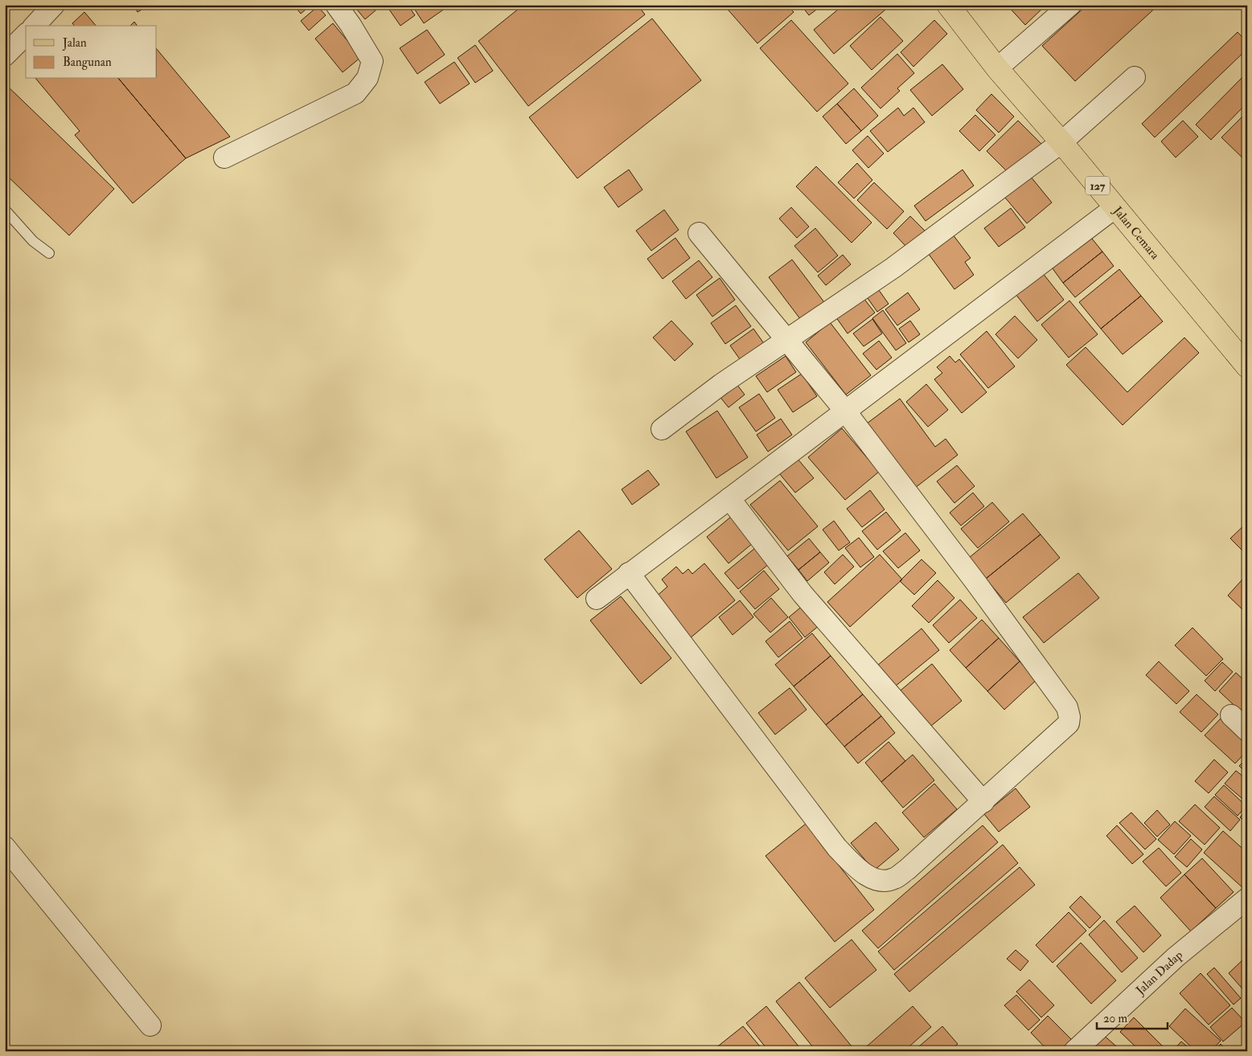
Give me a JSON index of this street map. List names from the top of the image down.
{
  "streets": {
    "main road": ["127", "Jalan Cemara"],
    "street": ["Jalan Dadap"]
  },
  "legend": ["Jalan", "Bangunan"],
  "scale_bar": "20 m"
}
